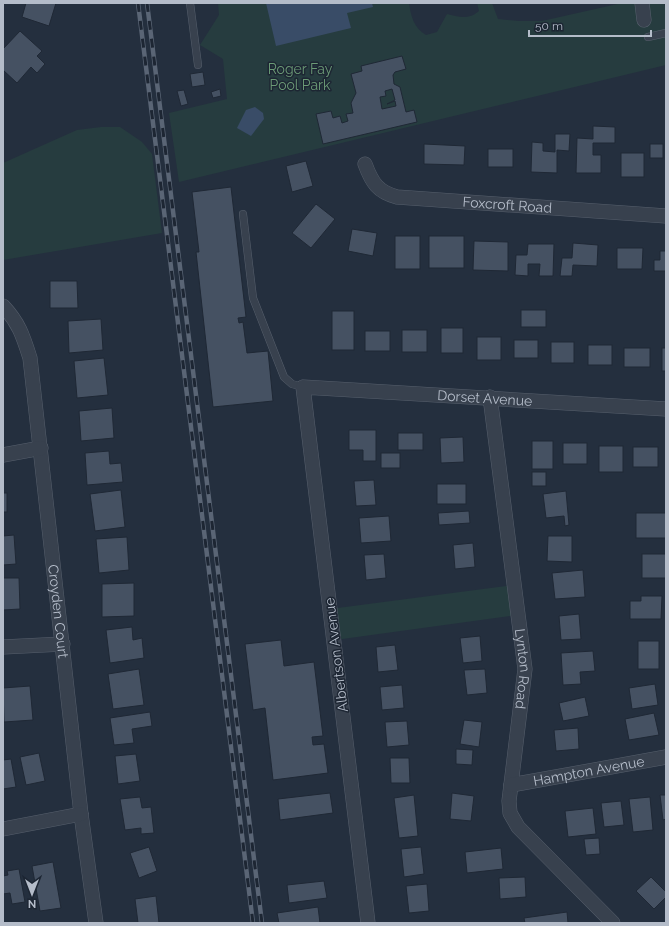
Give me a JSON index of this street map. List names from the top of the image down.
{
  "streets": {
    "street": [
      "Foxcroft Road",
      "Dorset Avenue",
      "Croyden Court",
      "Albertson Avenue",
      "Lynton Road",
      "Hampton Avenue"
    ]
  },
  "crossings": [
    ["Dorset Avenue", "Albertson Avenue"],
    ["Dorset Avenue", "Lynton Road"],
    ["Lynton Road", "Hampton Avenue"]
  ],
  "parks": ["Roger Fay Pool Park"],
  "scale_bar": "50 m",
  "north": "bottom"
}
